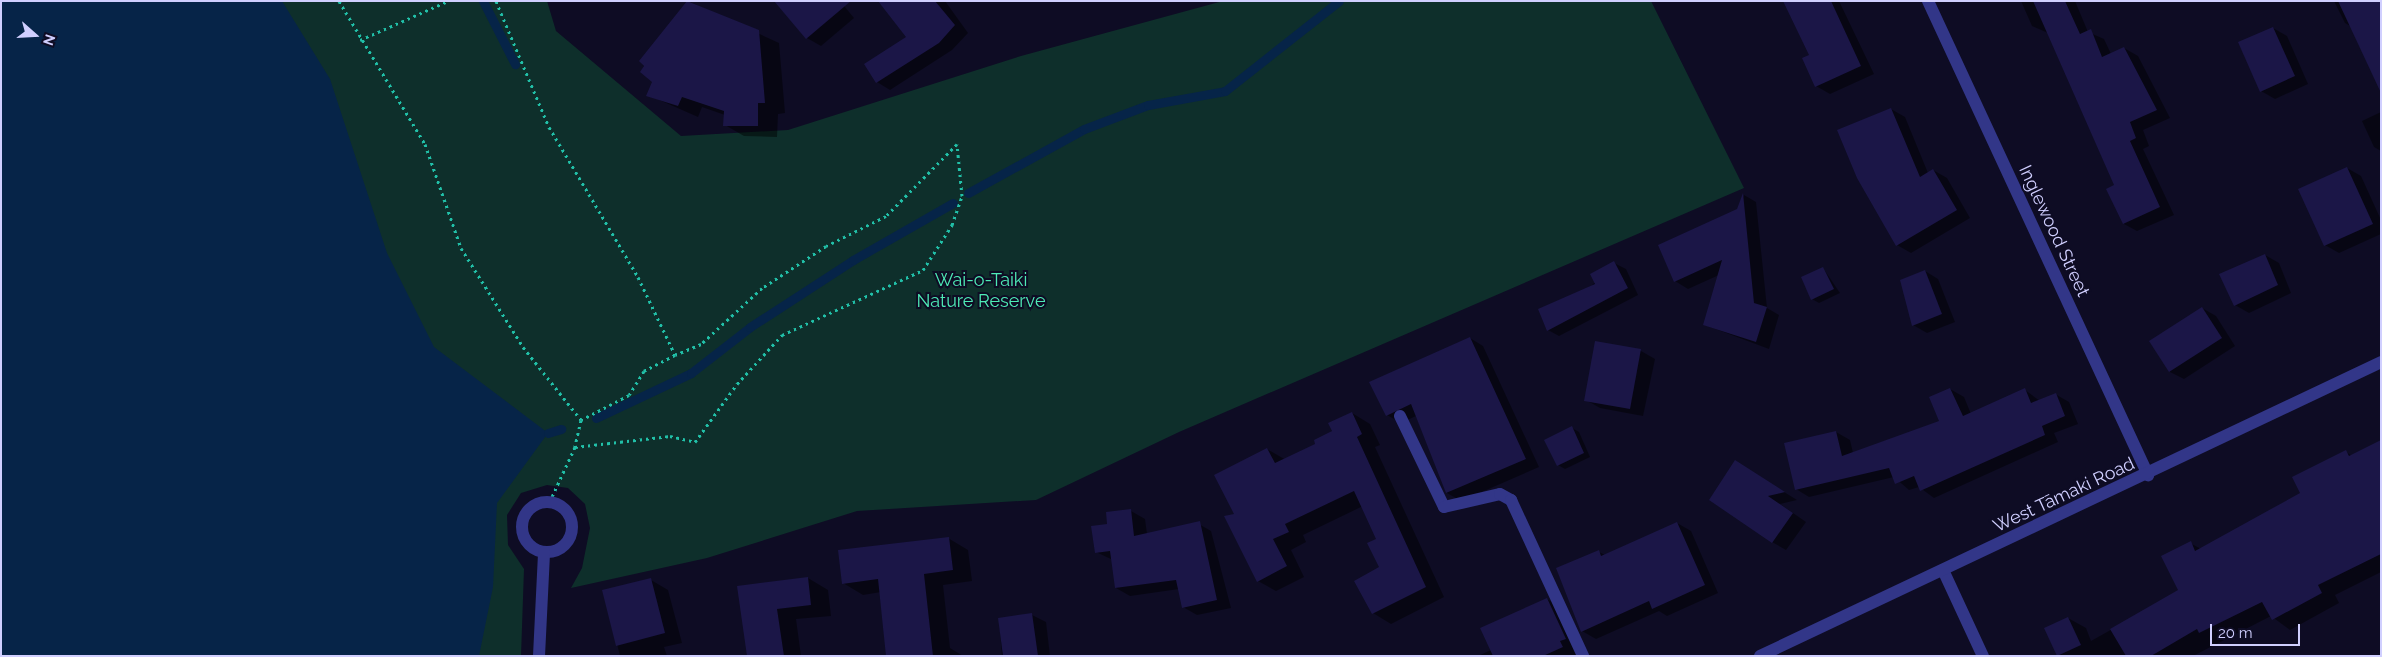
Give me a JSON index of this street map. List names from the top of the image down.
{
  "streets": {
    "street": ["Inglewood Street", "West Tāmaki Road"]
  },
  "crossings": [
    ["Inglewood Street", "West Tāmaki Road"]
  ],
  "parks": ["Wai-o-Taiki Nature Reserve"],
  "scale_bar": "20 m",
  "north": "right"
}
